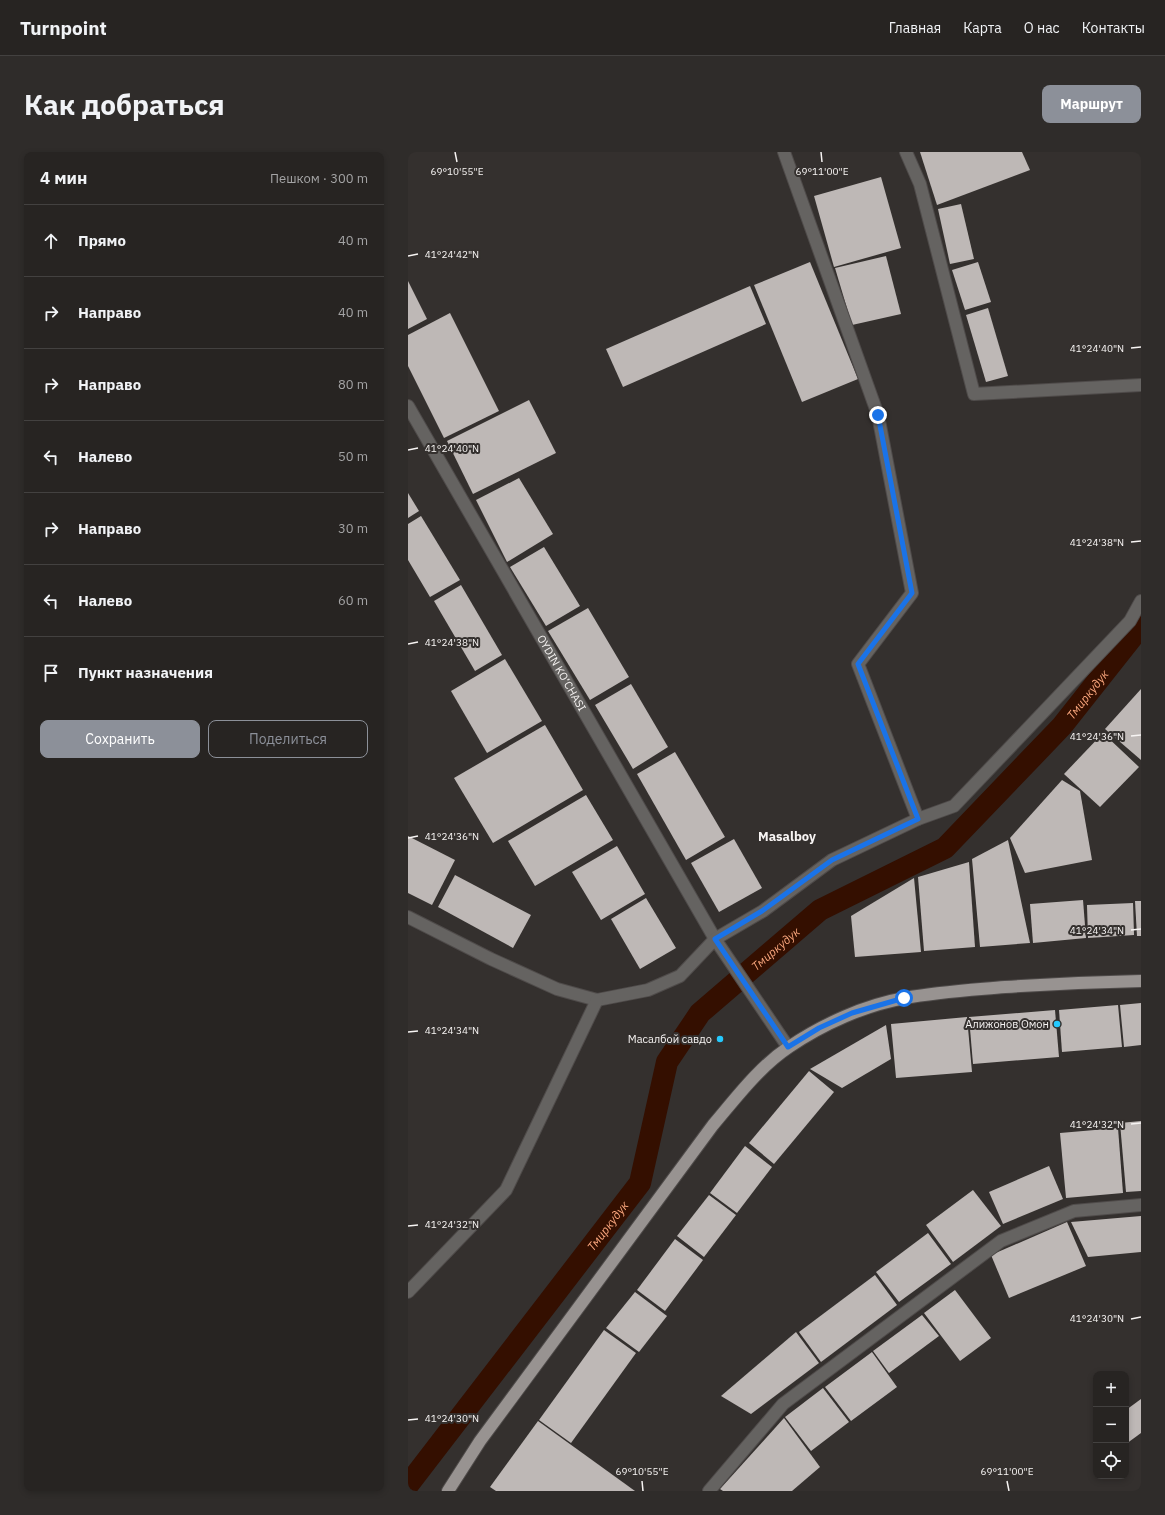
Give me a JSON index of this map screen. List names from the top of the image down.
{
  "streets": {
    "street": ["OYDIN KO‘CHASI"]
  },
  "districts": ["Masalboy"],
  "water": ["Тмиркудук"],
  "places": ["Алижонов Омон", "Масалбой савдо"],
  "page": {
    "header": "Turnpoint",
    "nav": [
      "Главная",
      "Карта",
      "О нас",
      "Контакты"
    ],
    "buttons": [
      "Маршрут",
      ["Сохранить", "Поделиться"]
    ],
    "title": "Как добраться",
    "heading": ["4 мин", "Пешком · 300 m"],
    "list": [
      ["Прямо", "40 m"],
      ["Направо", "40 m"],
      ["Направо", "80 m"],
      ["Налево", "50 m"],
      ["Направо", "30 m"],
      ["Налево", "60 m"],
      "Пункт назначения"
    ],
    "map_buttons": ["+", "−"]
  },
  "coordinates": [
    "69°10'55\"E",
    "69°11'00\"E",
    "41°24'42\"N",
    "41°24'40\"N",
    "41°24'38\"N",
    "41°24'36\"N",
    "41°24'34\"N",
    "41°24'32\"N",
    "41°24'30\"N"
  ]
}
